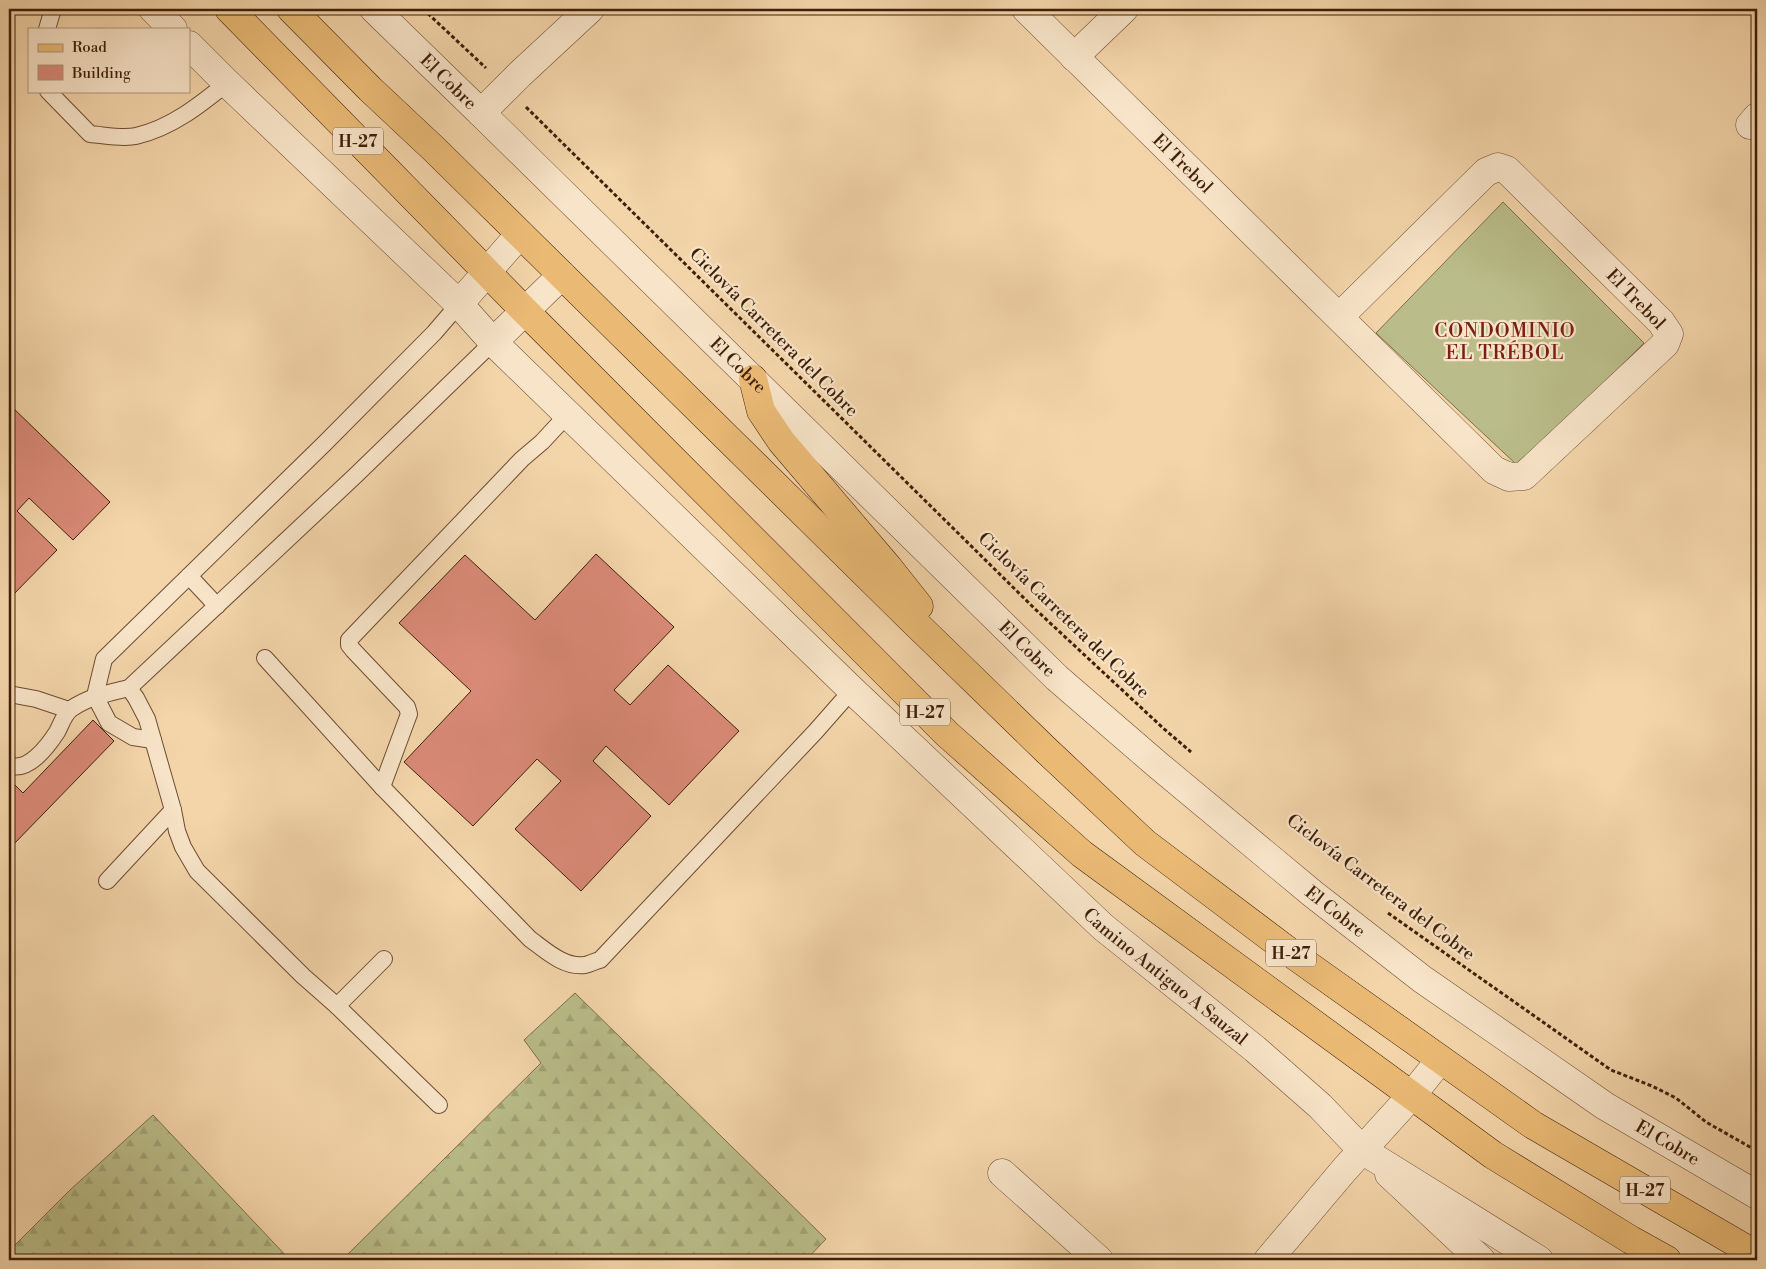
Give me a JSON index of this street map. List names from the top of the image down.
{
  "streets": {
    "main road": ["H-27"],
    "street": ["El Cobre", "El Trebol", "Camino Antiguo A Sauzal"],
    "path": ["Ciclovía Carretera del Cobre"]
  },
  "districts": ["CONDOMINIO EL TRÉBOL"],
  "legend": ["Road", "Building"]
}
